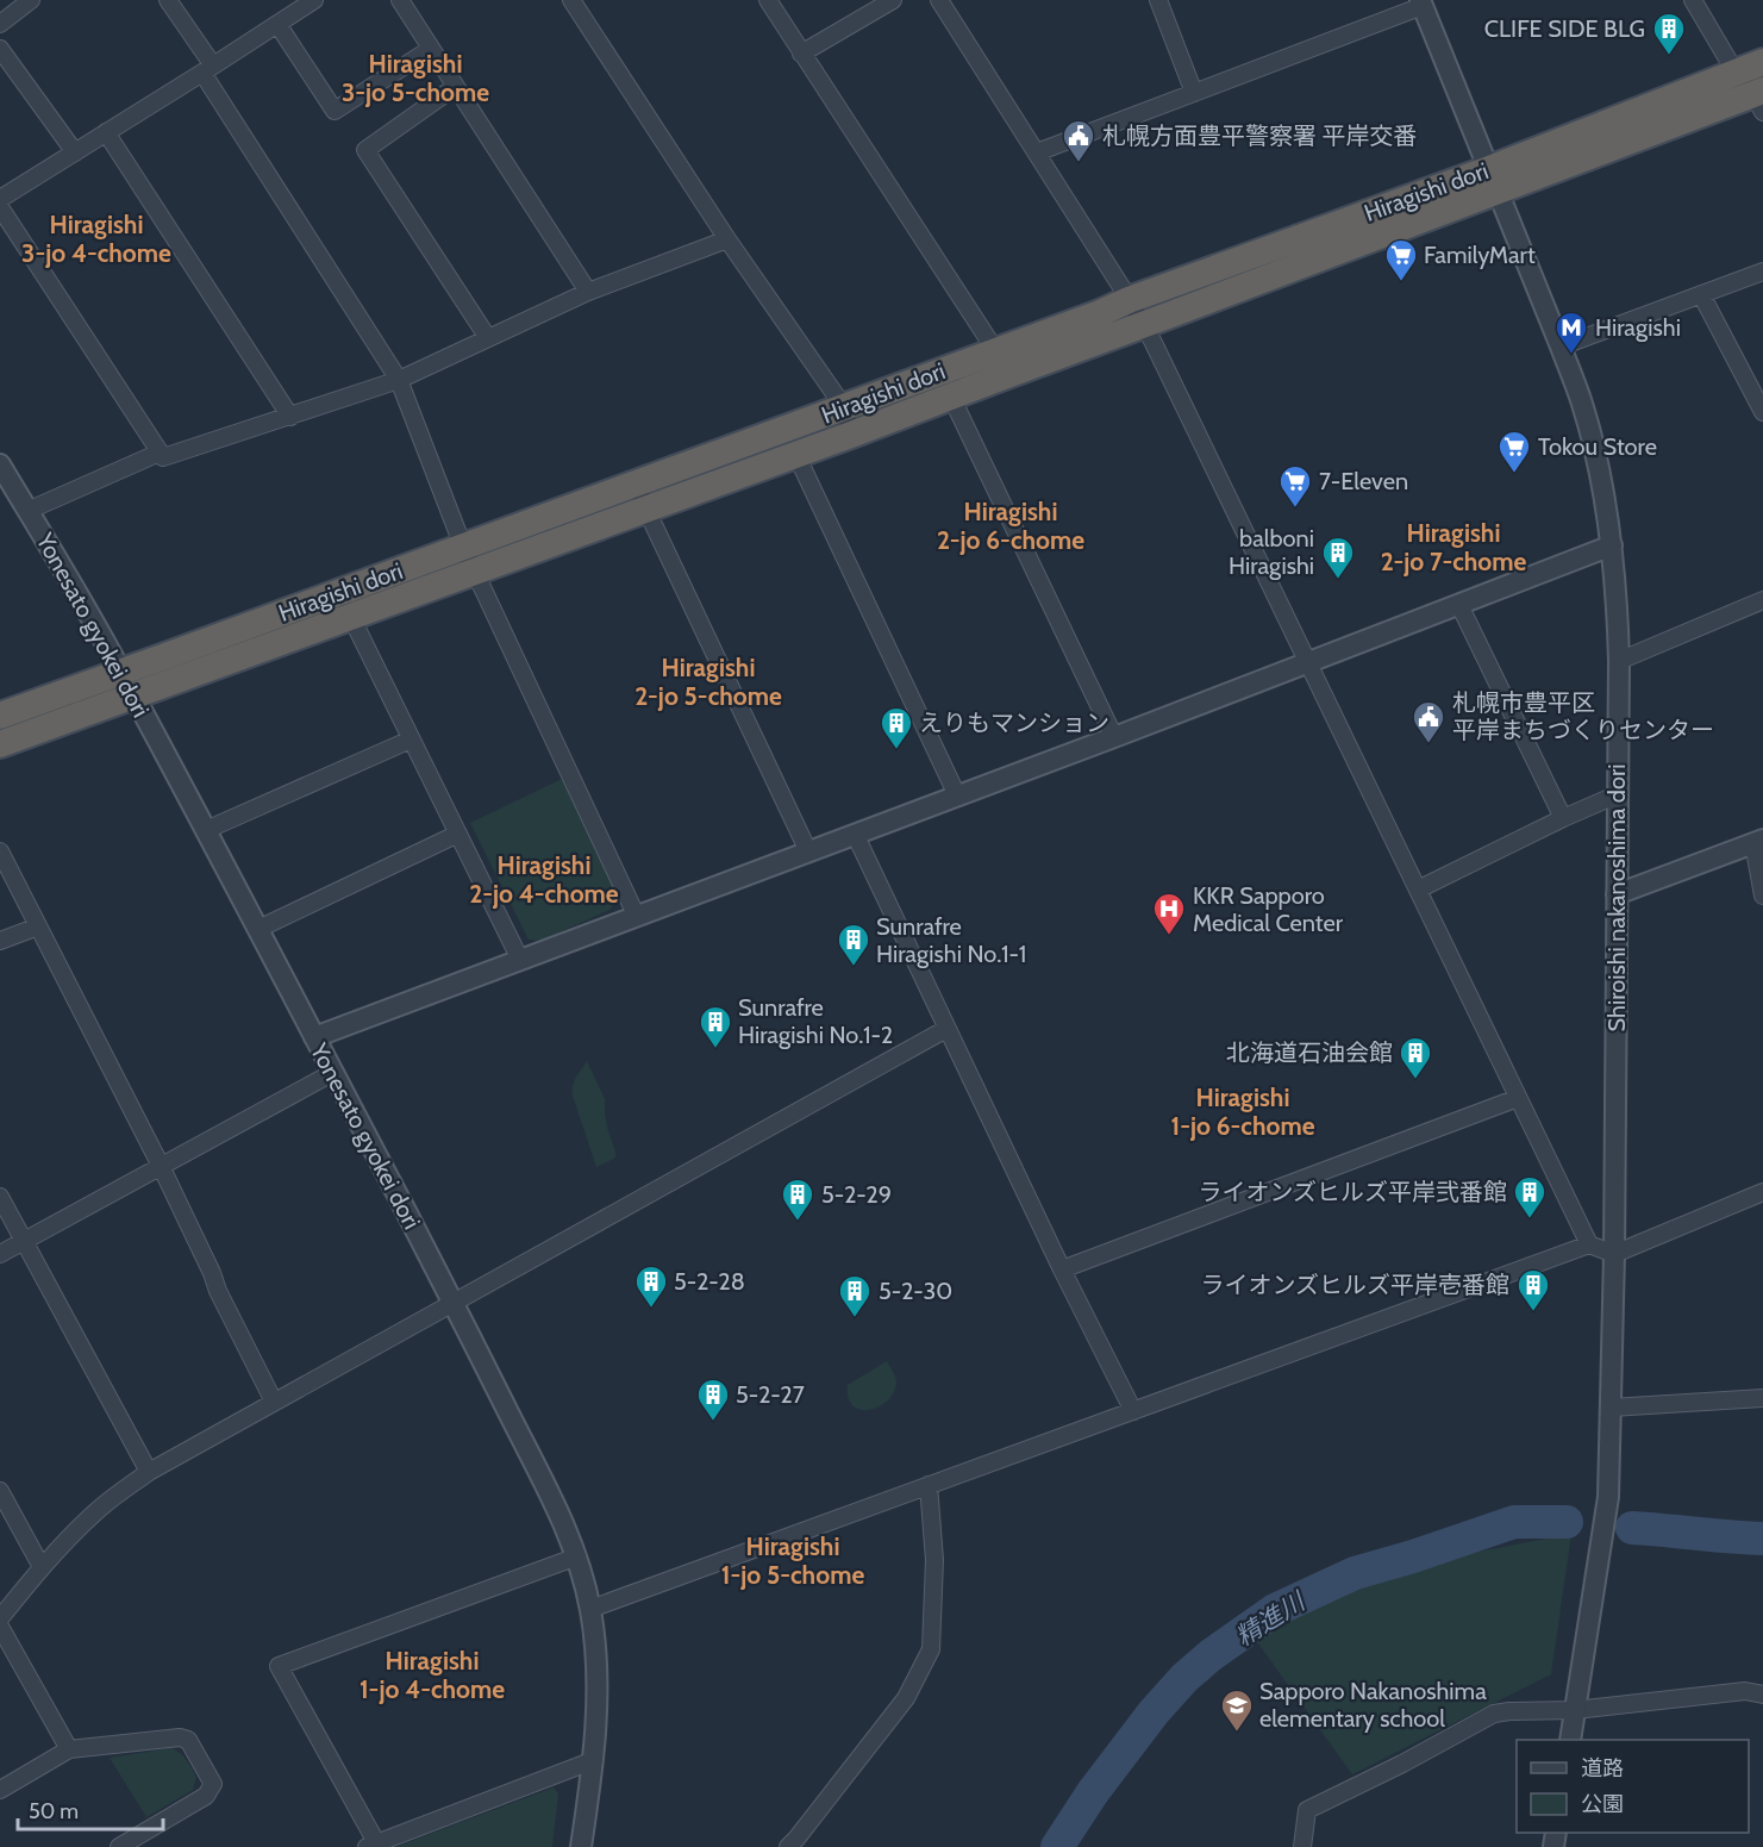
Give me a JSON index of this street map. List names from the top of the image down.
{
  "streets": {
    "highway": ["Hiragishi dori"],
    "street": ["Yonesato gyokei dori", "Shiroishi nakanoshima dori"]
  },
  "crossings": [
    ["Hiragishi dori", "Yonesato gyokei dori"],
    ["Hiragishi dori", "Shiroishi nakanoshima dori"]
  ],
  "districts": [
    "Hiragishi 3-jo 5-chome",
    "Hiragishi 3-jo 4-chome",
    "Hiragishi 2-jo 6-chome",
    "Hiragishi 2-jo 7-chome",
    "Hiragishi 2-jo 5-chome",
    "Hiragishi 2-jo 4-chome",
    "Hiragishi 1-jo 6-chome",
    "Hiragishi 1-jo 5-chome",
    "Hiragishi 1-jo 4-chome"
  ],
  "water": ["精進川"],
  "places": {
    "building": [
      "CLIFE SIDE BLG",
      "balboni Hiragishi",
      "えりもマンション",
      "Sunrafre Hiragishi No.1-1",
      "Sunrafre Hiragishi No.1-2",
      "北海道石油会館",
      "ライオンズヒルズ平岸弐番館",
      "5-2-29",
      "5-2-28",
      "ライオンズヒルズ平岸壱番館",
      "5-2-30",
      "5-2-27"
    ],
    "public building": ["札幌方面豊平警察署 平岸交番", "札幌市豊平区 平岸まちづくりセンター"],
    "supermarket": ["FamilyMart", "Tokou Store", "7-Eleven"],
    "metro station": ["Hiragishi"],
    "hospital": ["KKR Sapporo Medical Center"],
    "school or university": ["Sapporo Nakanoshima elementary school"]
  },
  "legend": ["道路", "公園"],
  "scale_bar": "50 m"
}
